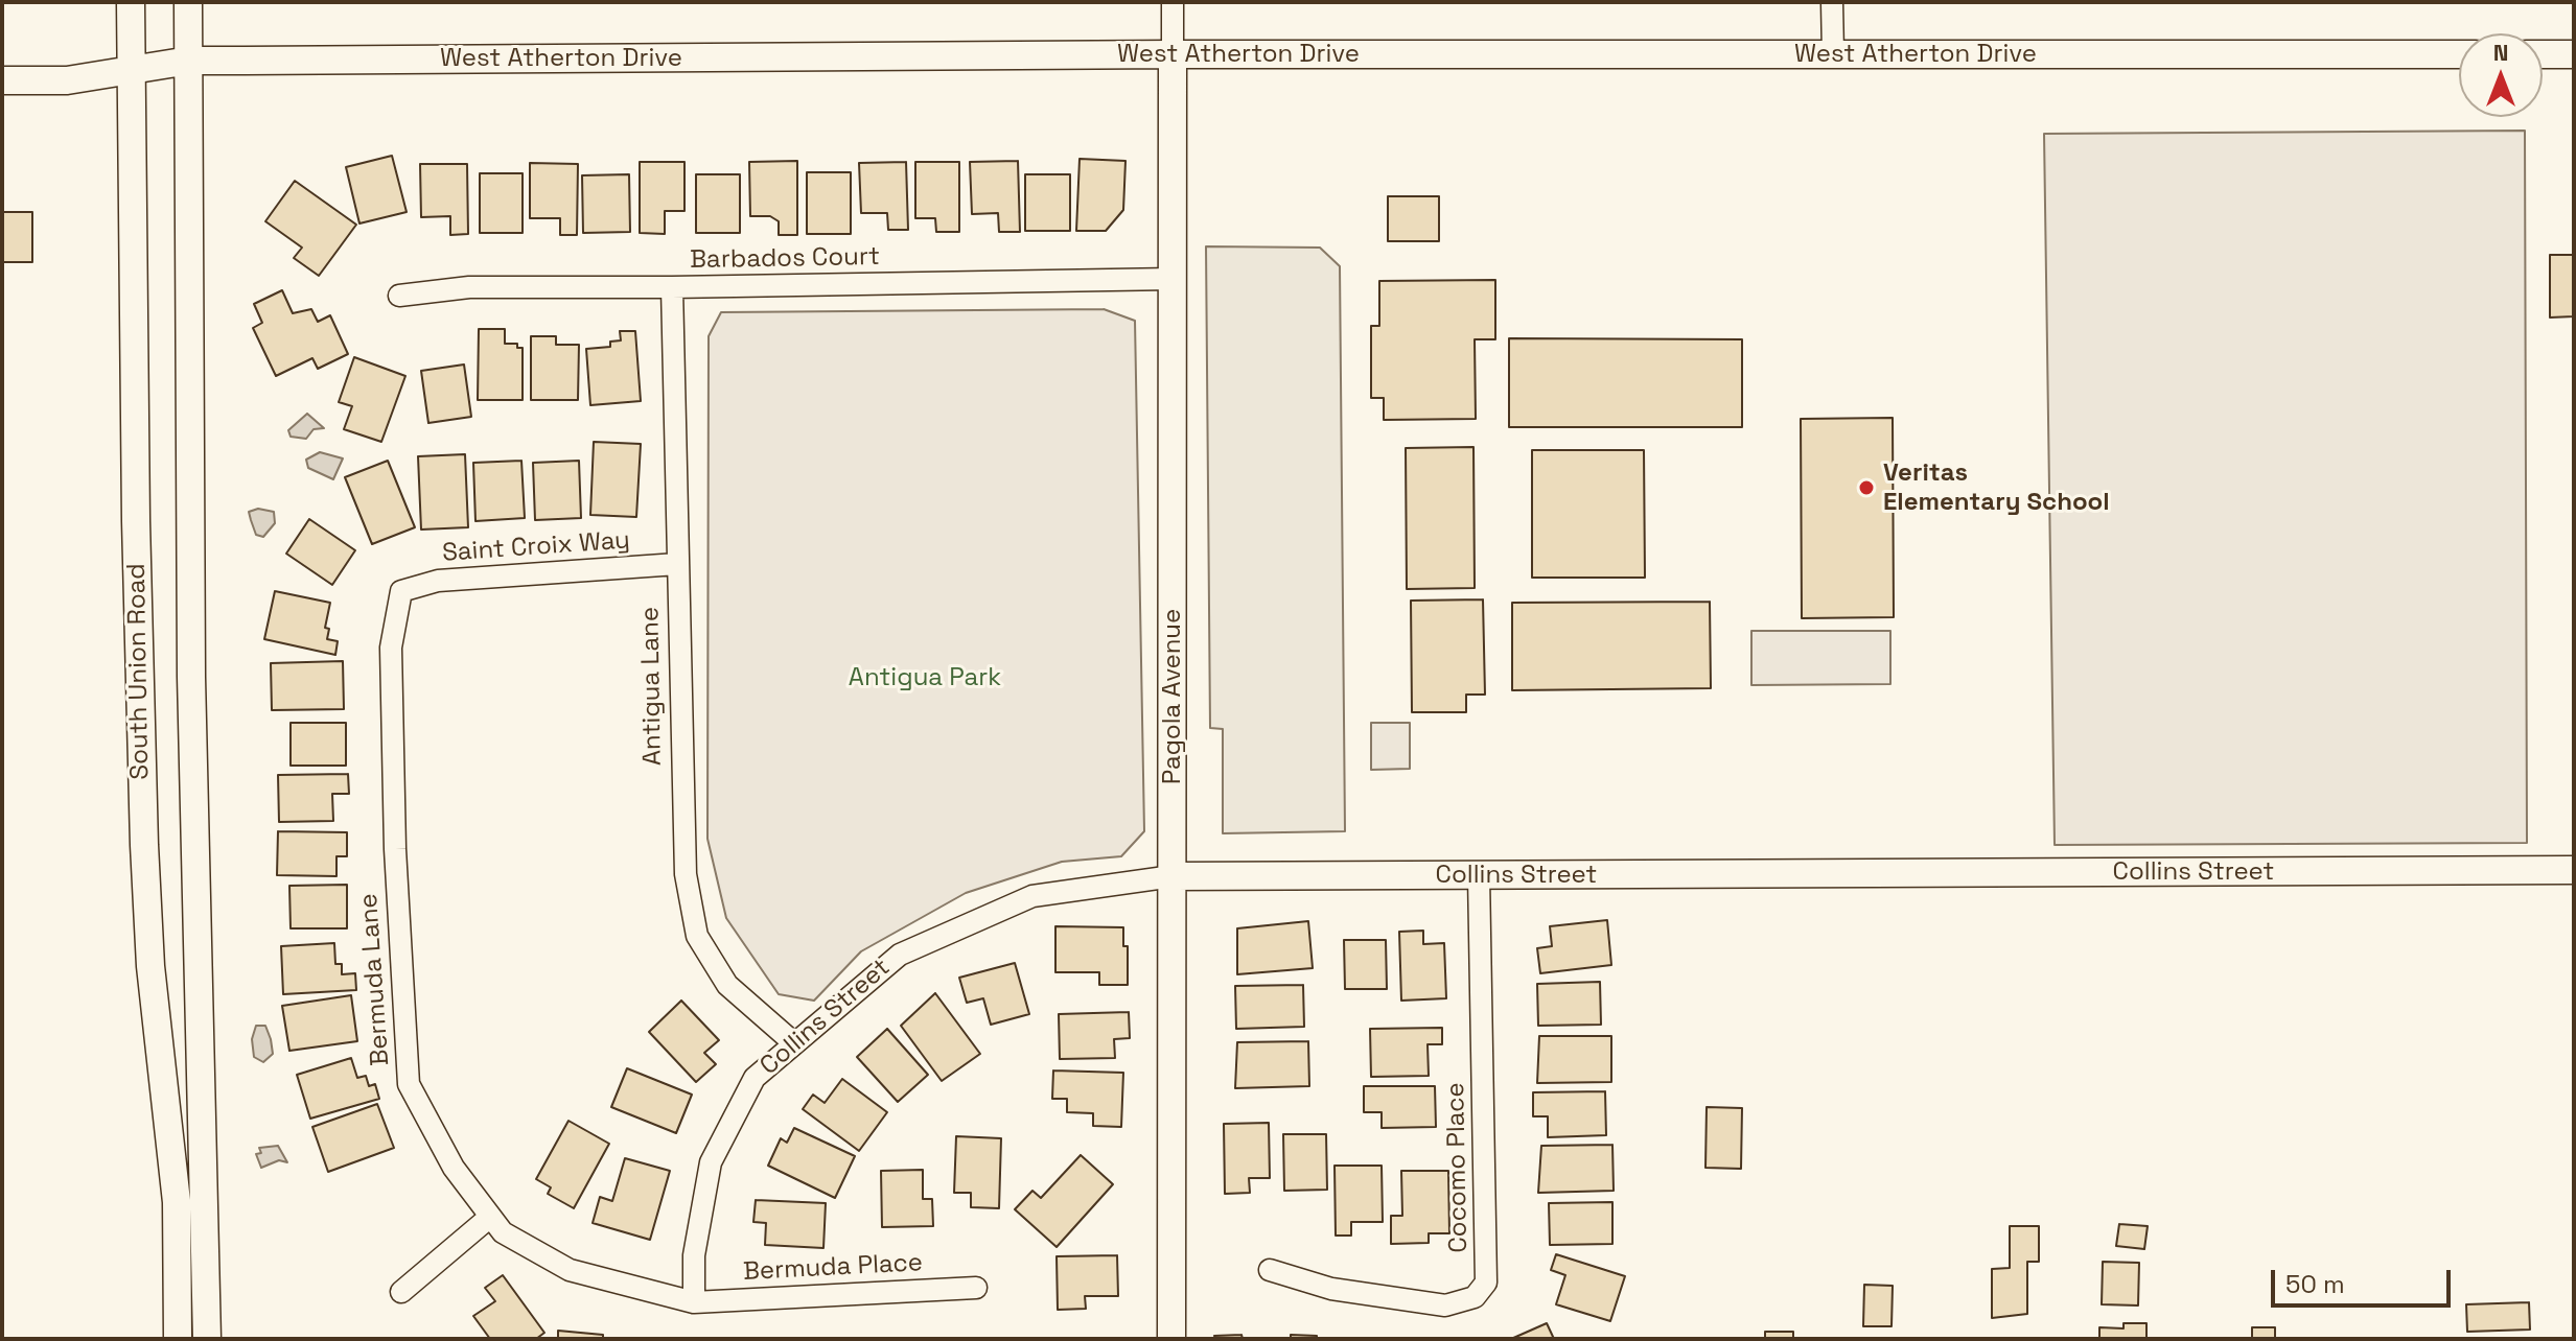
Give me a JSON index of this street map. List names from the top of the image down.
{
  "streets": {
    "street": [
      "West Atherton Drive",
      "Barbados Court",
      "Saint Croix Way",
      "South Union Road",
      "Antigua Lane",
      "Pagola Avenue",
      "Collins Street",
      "Bermuda Lane",
      "Cocomo Place",
      "Bermuda Place"
    ]
  },
  "crossings": [
    ["West Atherton Drive", "South Union Road"],
    ["West Atherton Drive", "Pagola Avenue"],
    ["Barbados Court", "Antigua Lane"],
    ["Barbados Court", "Pagola Avenue"],
    ["Saint Croix Way", "Antigua Lane"],
    ["Saint Croix Way", "Bermuda Lane"],
    ["Antigua Lane", "Collins Street"],
    ["Pagola Avenue", "Collins Street"],
    ["Collins Street", "Bermuda Lane"],
    ["Collins Street", "Cocomo Place"],
    ["Collins Street", "Bermuda Place"],
    ["Bermuda Lane", "Bermuda Place"]
  ],
  "parks": ["Antigua Park"],
  "places": ["Veritas Elementary School"],
  "scale_bar": "50 m",
  "north": "top"
}
